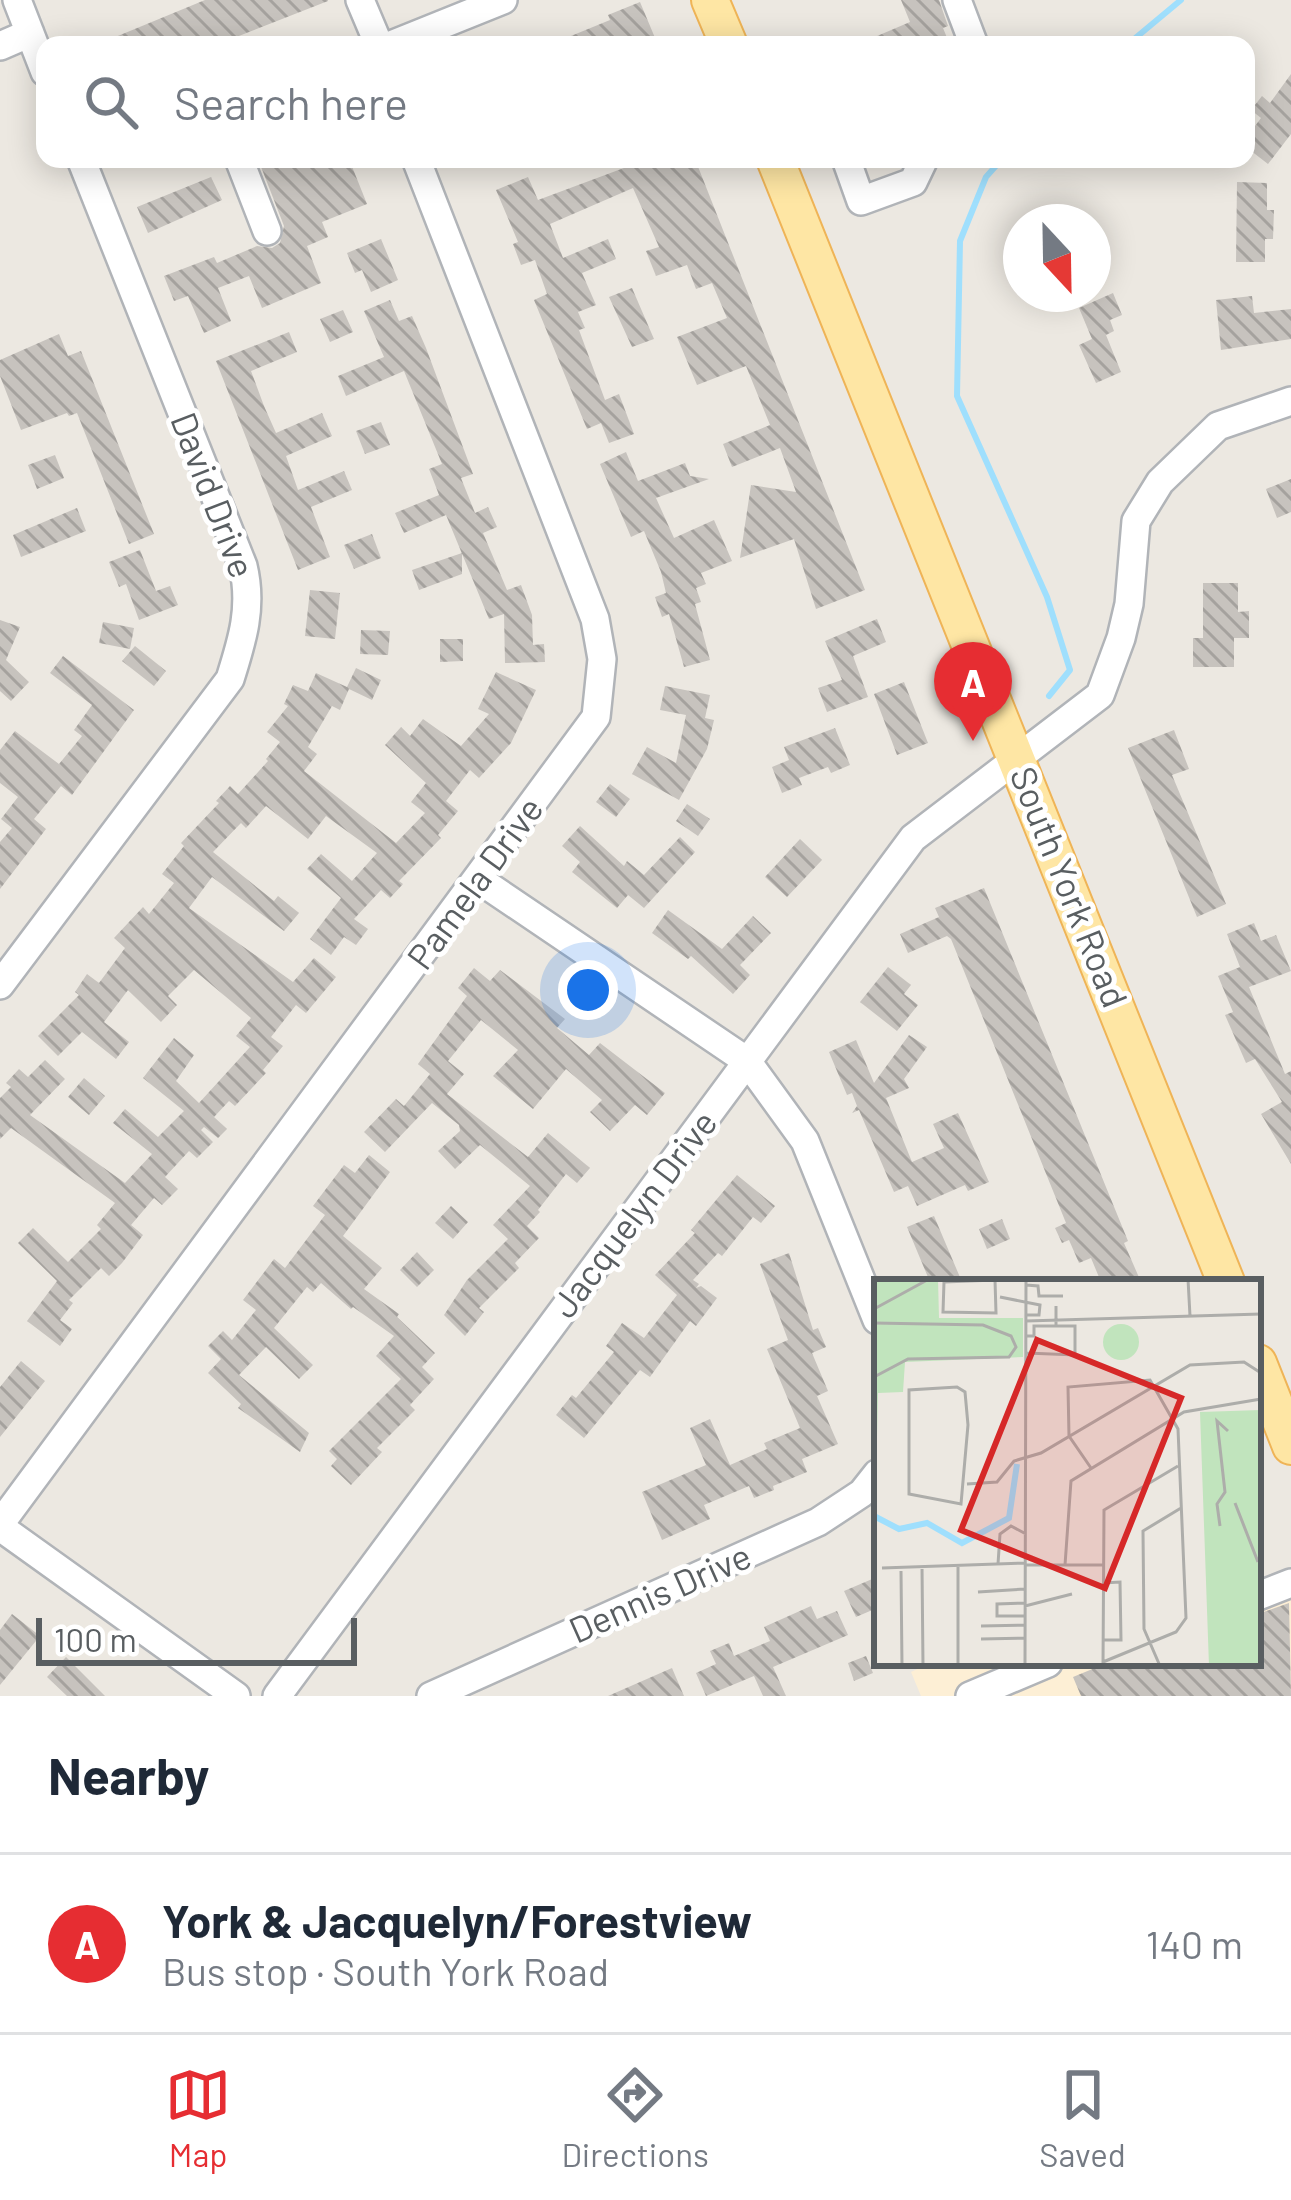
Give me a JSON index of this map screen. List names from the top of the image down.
{
  "streets": {
    "main road": ["South York Road"],
    "street": [
      "David Drive",
      "Pamela Drive",
      "Jacquelyn Drive",
      "Dennis Drive"
    ]
  },
  "crossings": [
    ["South York Road", "Jacquelyn Drive"]
  ],
  "scale_bar": "100 m",
  "north": "bottom",
  "page": {
    "search": "Search here",
    "pins": "A",
    "scale": "100 m",
    "heading": "Nearby",
    "list": [
      {
        "mark": "A",
        "name": "York & Jacquelyn/Forestview",
        "note": "Bus stop · South York Road",
        "value": "140 m"
      }
    ],
    "nav": ["Map", "Directions", "Saved"]
  }
}
